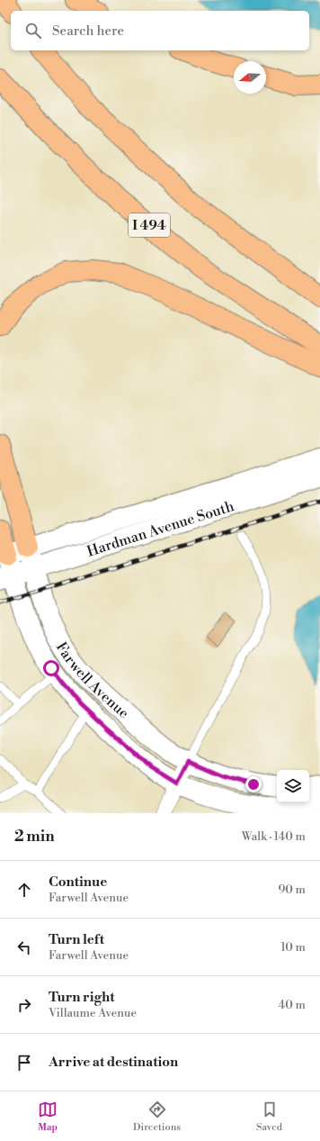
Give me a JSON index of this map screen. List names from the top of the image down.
{
  "streets": {
    "highway": ["I 494"],
    "street": ["Hardman Avenue South", "Farwell Avenue"]
  },
  "crossings": [
    ["Hardman Avenue South", "Farwell Avenue"]
  ],
  "north": "left",
  "page": {
    "search": "Search here",
    "heading": ["2 min", "Walk · 140 m"],
    "list": [
      ["Continue", "Farwell Avenue", "90 m"],
      ["Turn left", "Farwell Avenue", "10 m"],
      ["Turn right", "Villaume Avenue", "40 m"],
      "Arrive at destination"
    ],
    "nav": ["Map", "Directions", "Saved"]
  }
}
